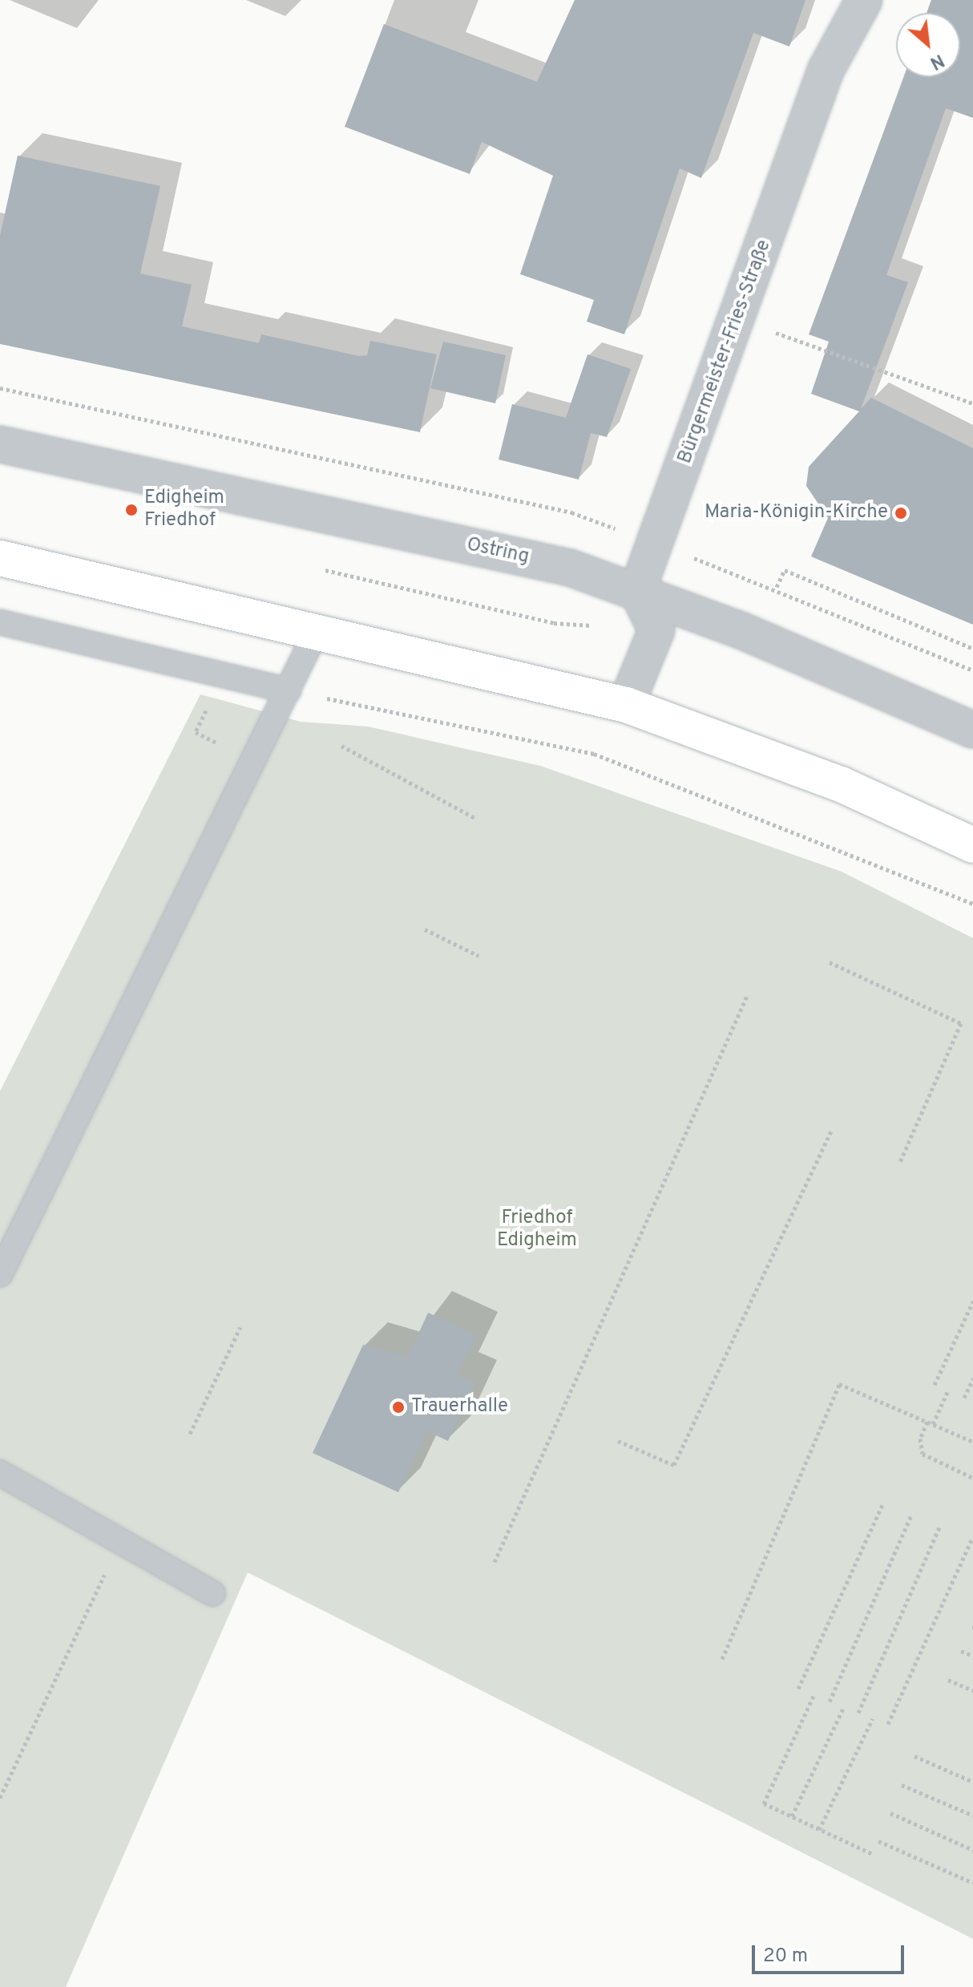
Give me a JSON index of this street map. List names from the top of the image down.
{
  "streets": {
    "street": ["Bürgermeister-Fries-Straße", "Ostring"]
  },
  "crossings": [
    ["Bürgermeister-Fries-Straße", "Ostring"]
  ],
  "parks": ["Friedhof Edigheim"],
  "places": ["Edigheim Friedhof", "Maria-Königin-Kirche", "Trauerhalle"],
  "scale_bar": "20 m",
  "north": "bottom right"
}
